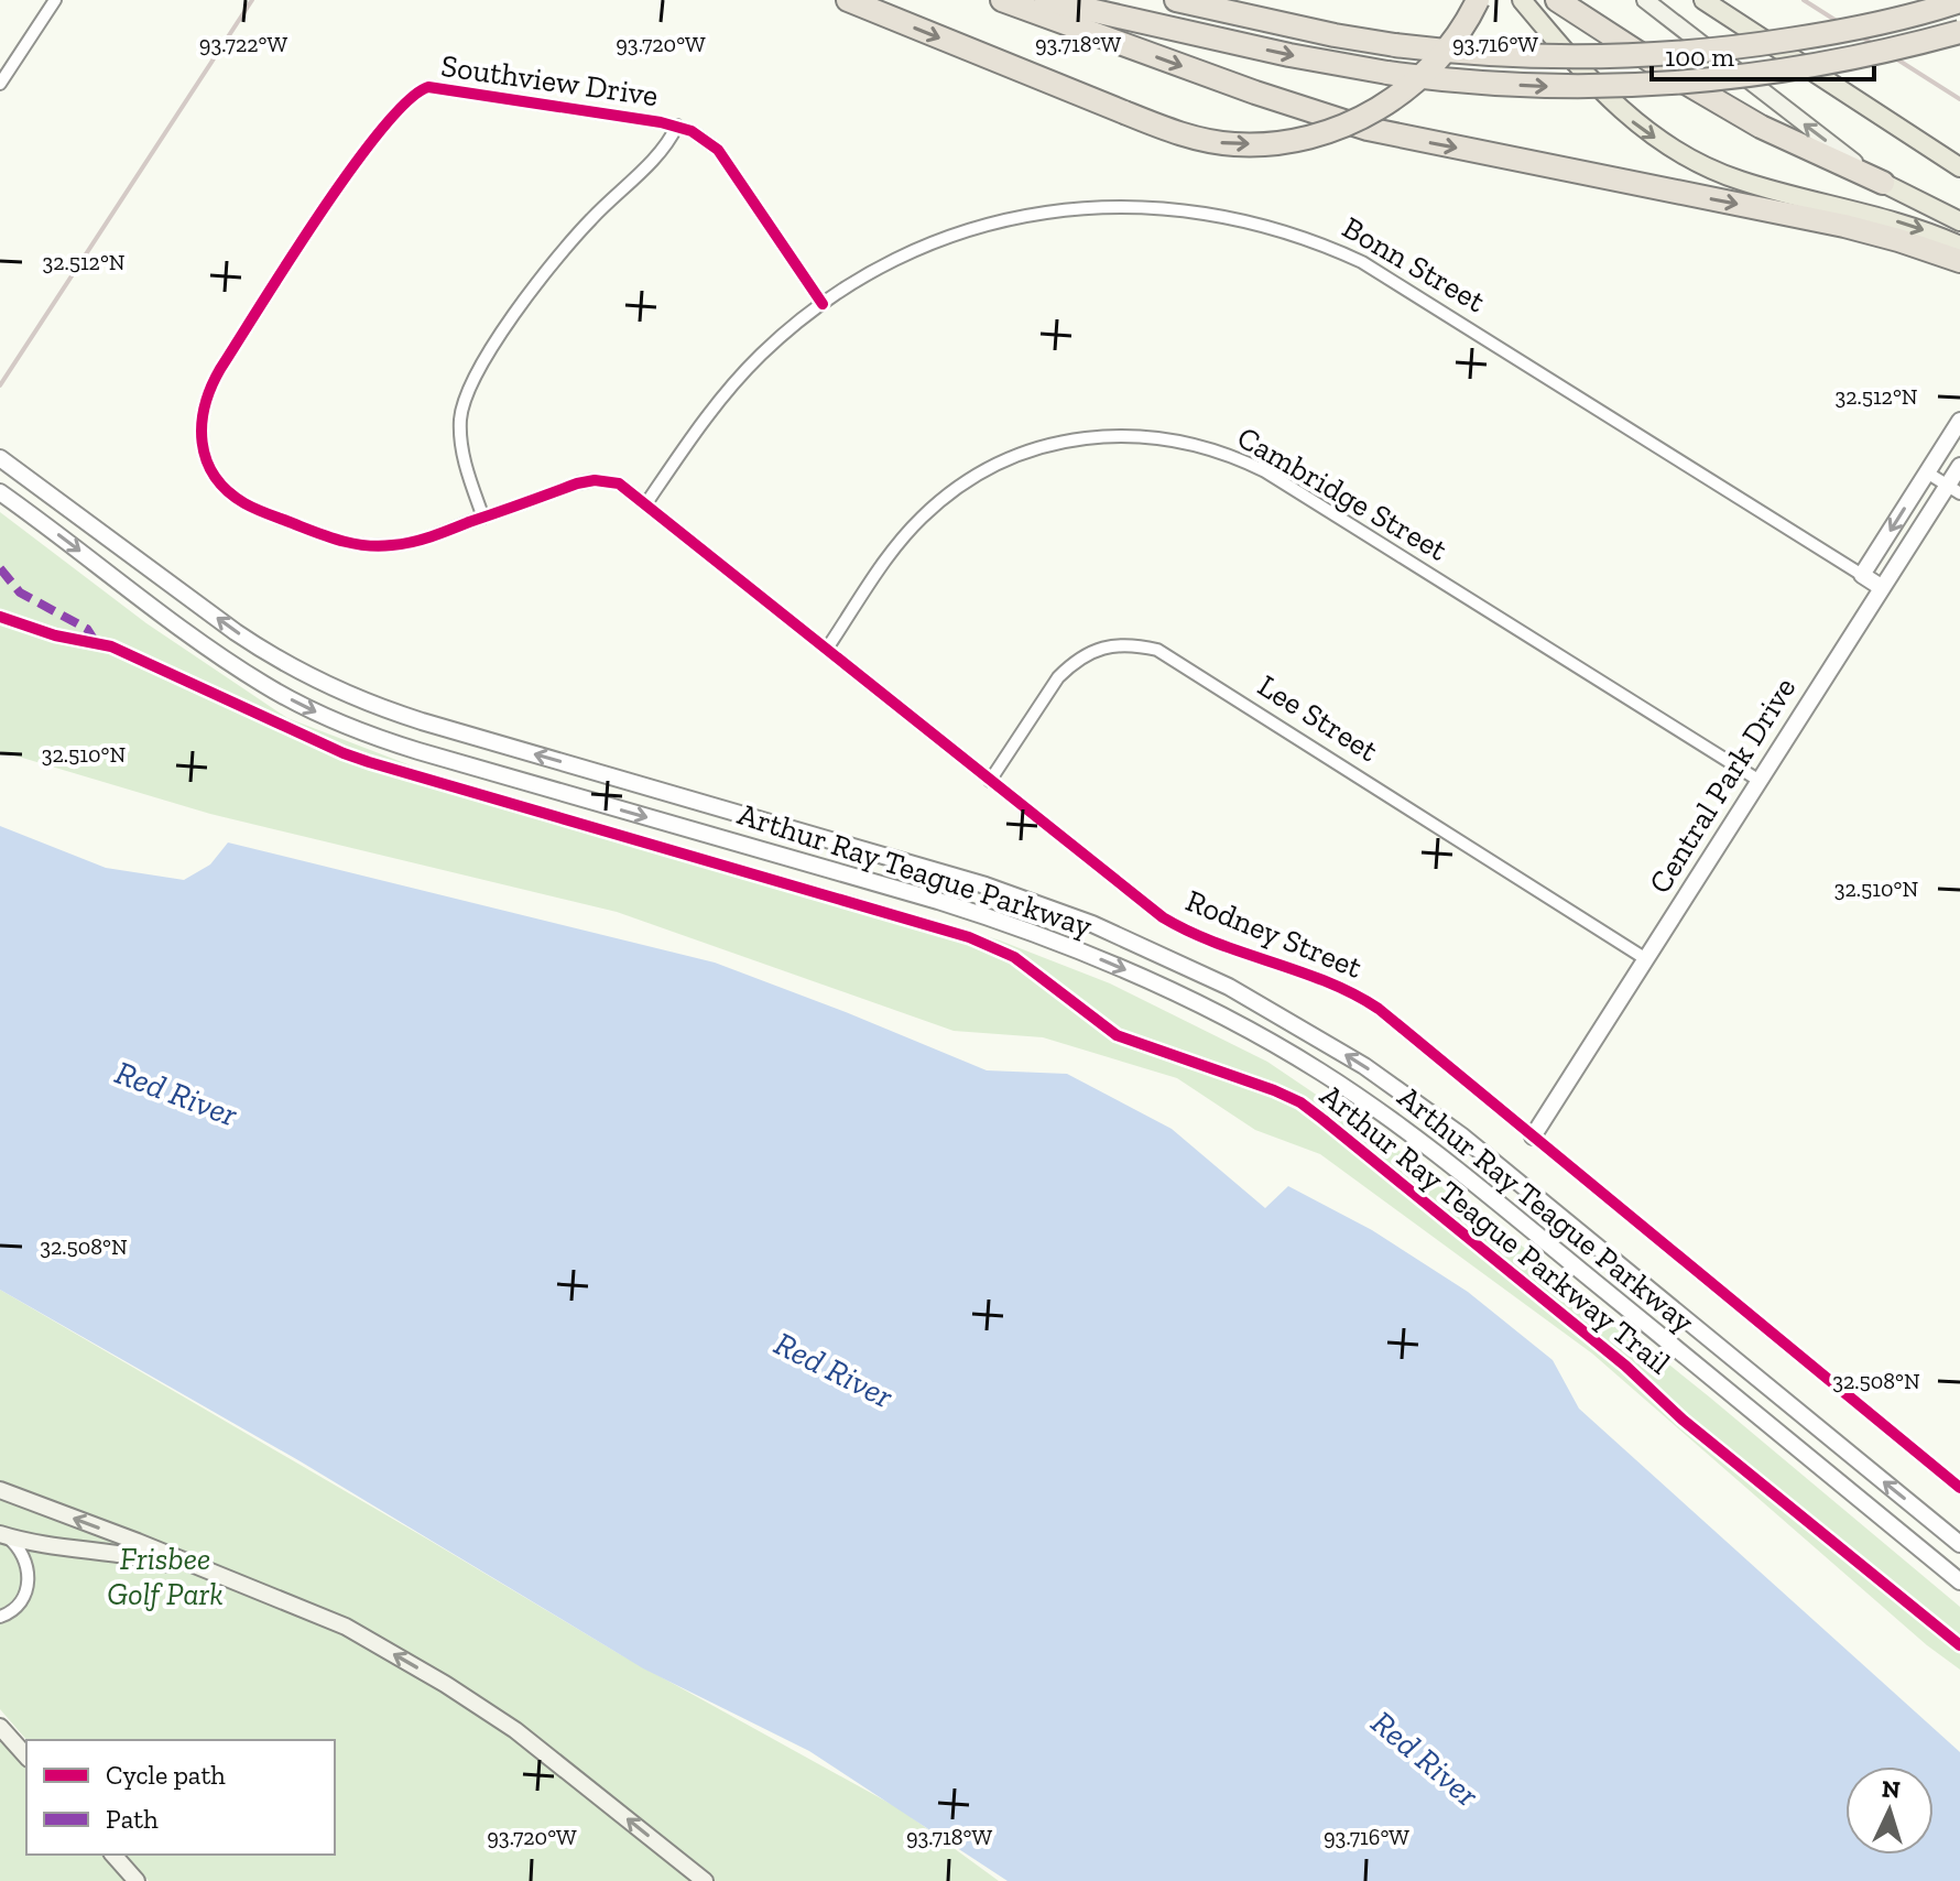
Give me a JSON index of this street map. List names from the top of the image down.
{
  "streets": {
    "street": [
      "Southview Drive",
      "Bonn Street",
      "Cambridge Street",
      "Lee Street",
      "Central Park Drive",
      "Arthur Ray Teague Parkway",
      "Rodney Street"
    ],
    "cycle path": ["Arthur Ray Teague Parkway Trail"]
  },
  "crossings": [
    ["Southview Drive", "Bonn Street"],
    ["Southview Drive", "Rodney Street"],
    ["Bonn Street", "Central Park Drive"],
    ["Bonn Street", "Rodney Street"],
    ["Cambridge Street", "Central Park Drive"],
    ["Cambridge Street", "Rodney Street"],
    ["Lee Street", "Central Park Drive"],
    ["Lee Street", "Rodney Street"],
    ["Central Park Drive", "Rodney Street"]
  ],
  "water": ["Red River"],
  "parks": ["Frisbee Golf Park"],
  "legend": ["Cycle path", "Path"],
  "scale_bar": "100 m",
  "north": "top",
  "coordinates": [
    "93.722°W",
    "93.720°W",
    "93.718°W",
    "93.716°W",
    "32.512°N",
    "32.510°N",
    "32.508°N"
  ]
}
